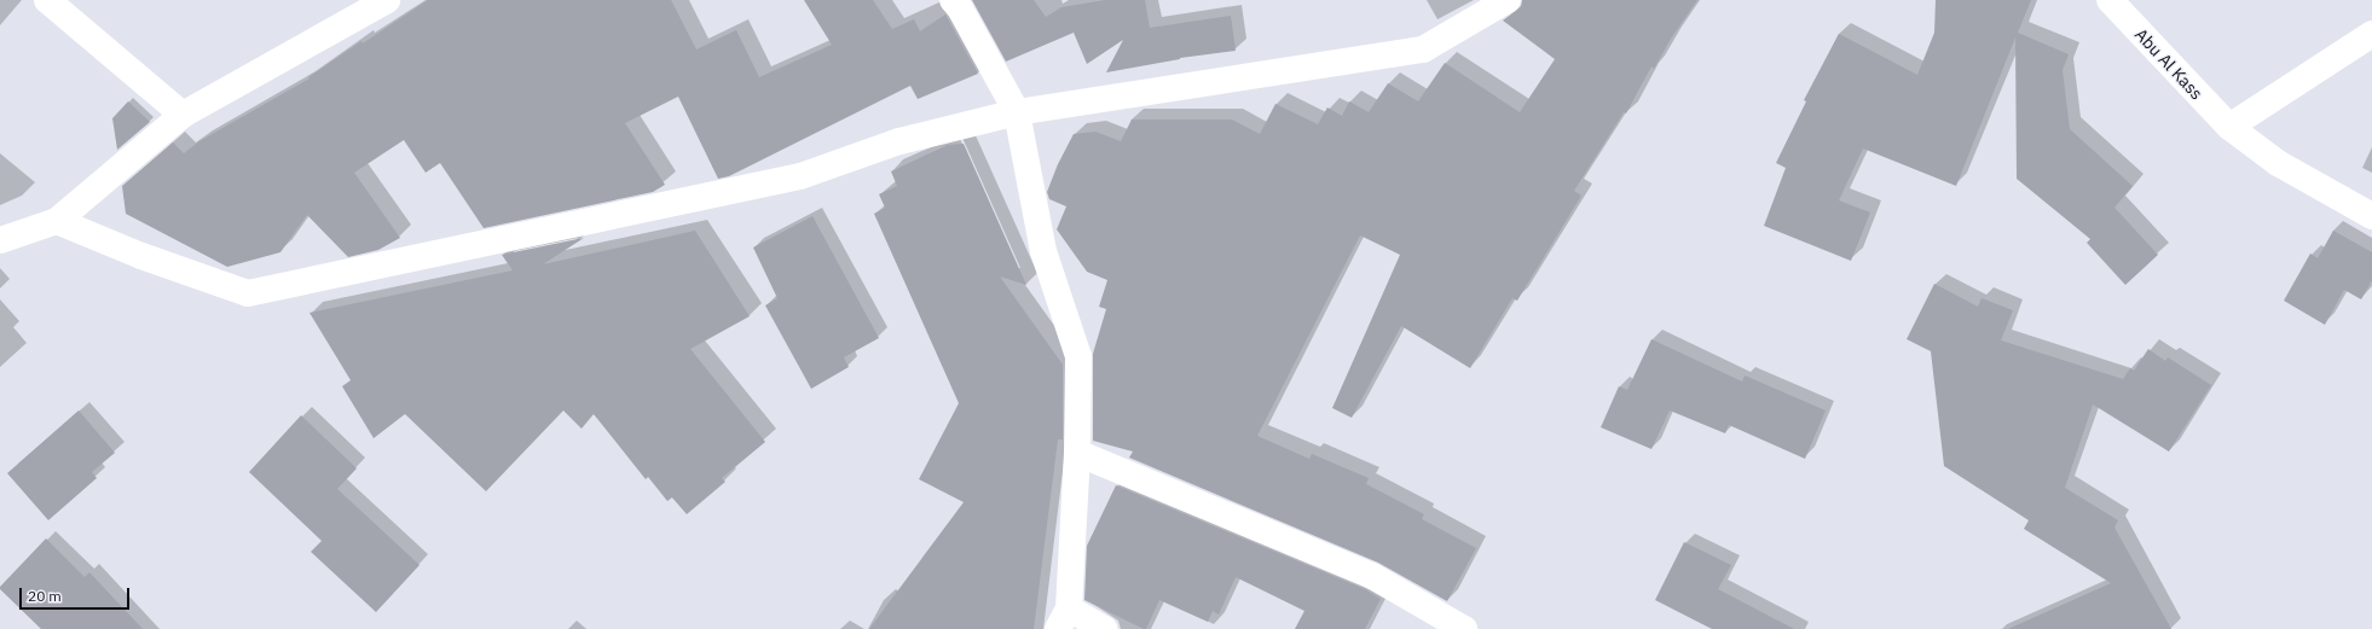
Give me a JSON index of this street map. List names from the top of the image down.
{
  "streets": {
    "street": ["Abu Al Kass"]
  },
  "scale_bar": "20 m"
}
